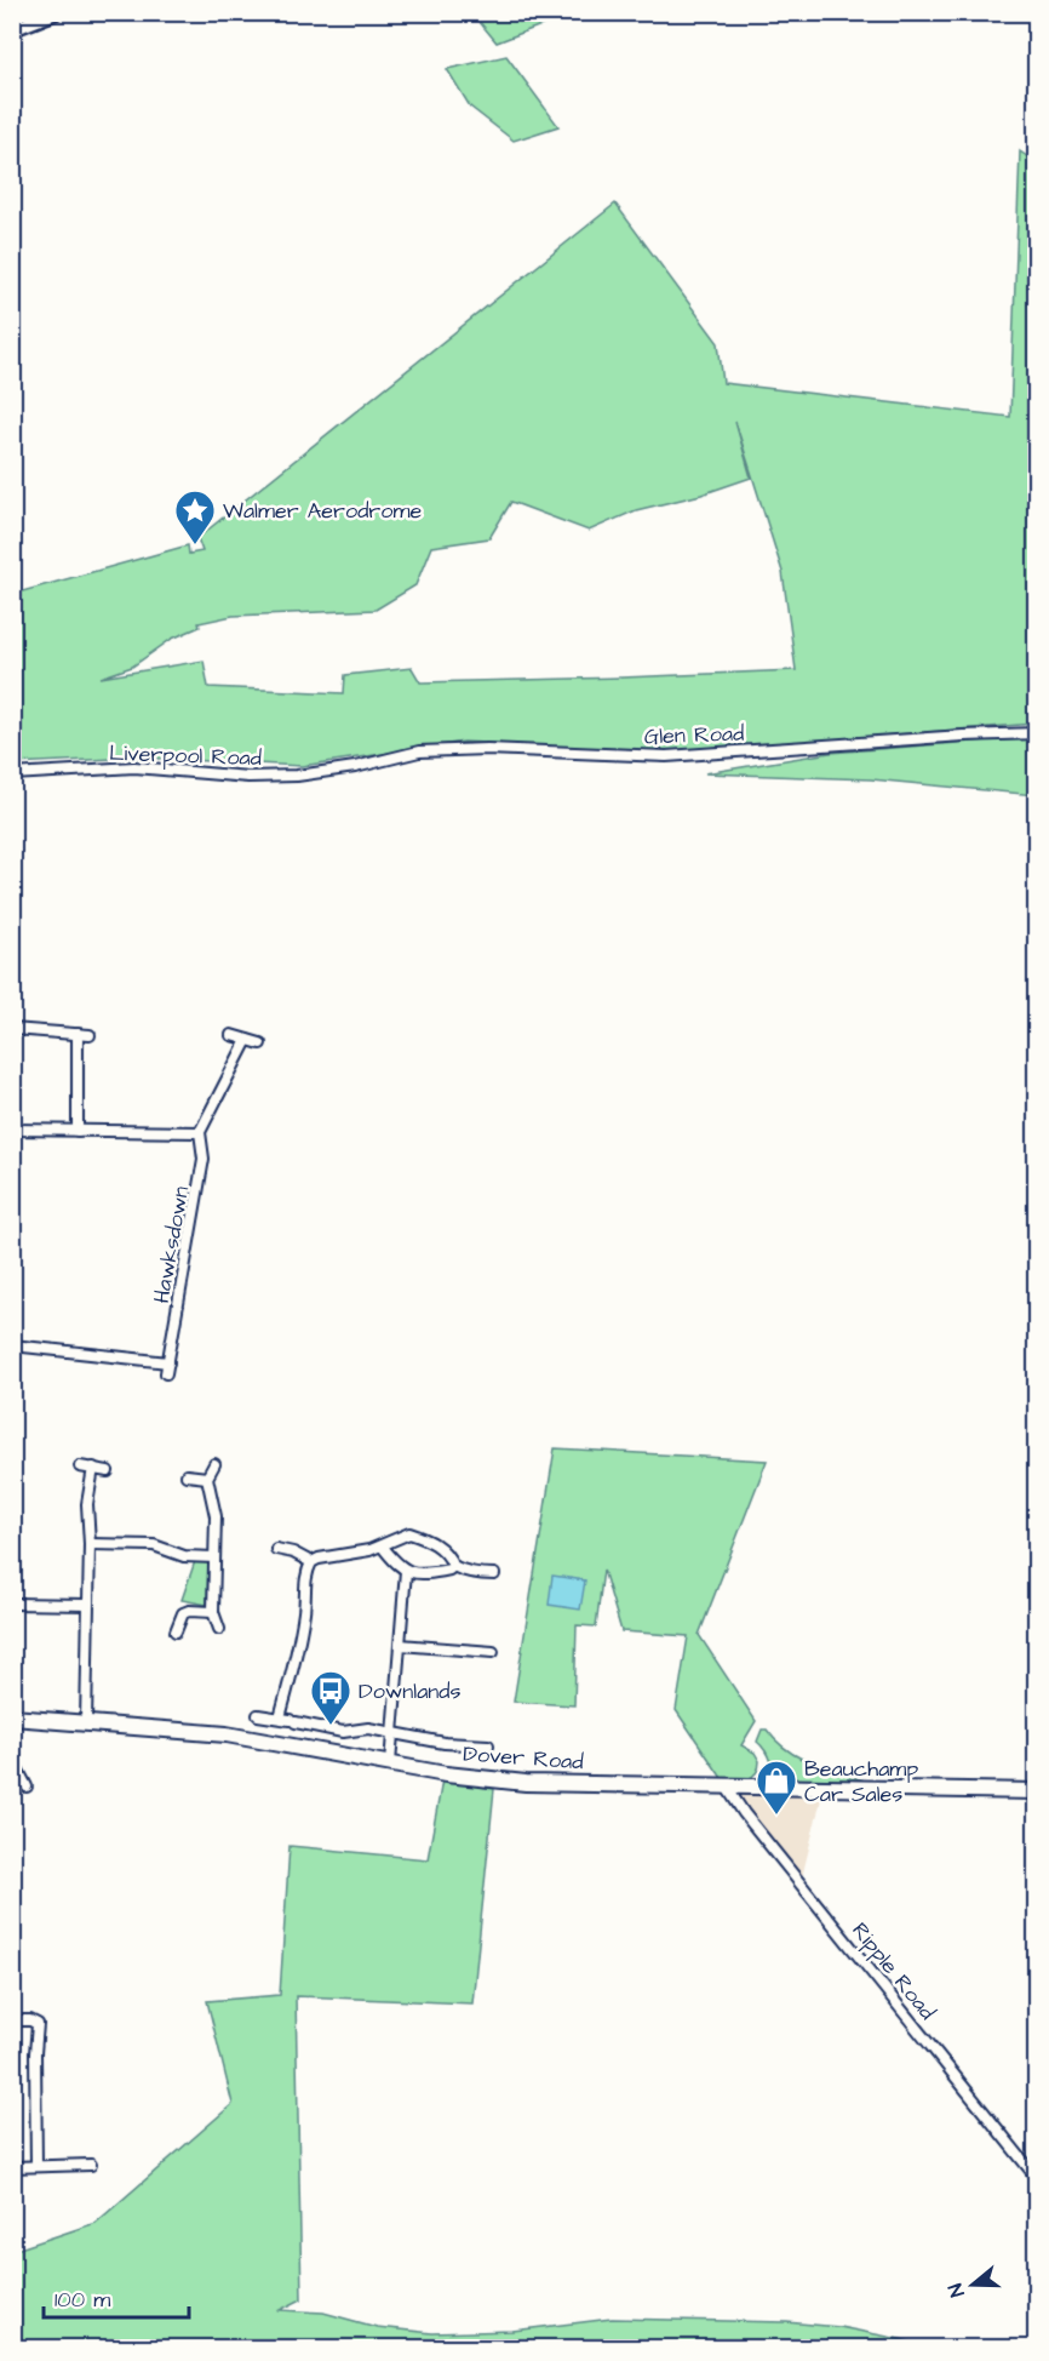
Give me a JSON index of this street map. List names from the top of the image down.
{
  "streets": {
    "main road": ["Dover Road"],
    "street": [
      "Glen Road",
      "Liverpool Road",
      "Hawksdown",
      "Ripple Road"
    ]
  },
  "crossings": [
    ["Glen Road", "Liverpool Road"],
    ["Dover Road", "Ripple Road"]
  ],
  "places": {
    "place": ["Walmer Aerodrome"],
    "bus stop": ["Downlands"],
    "shop": ["Beauchamp Car Sales"]
  },
  "scale_bar": "100 m",
  "north": "left"
}
